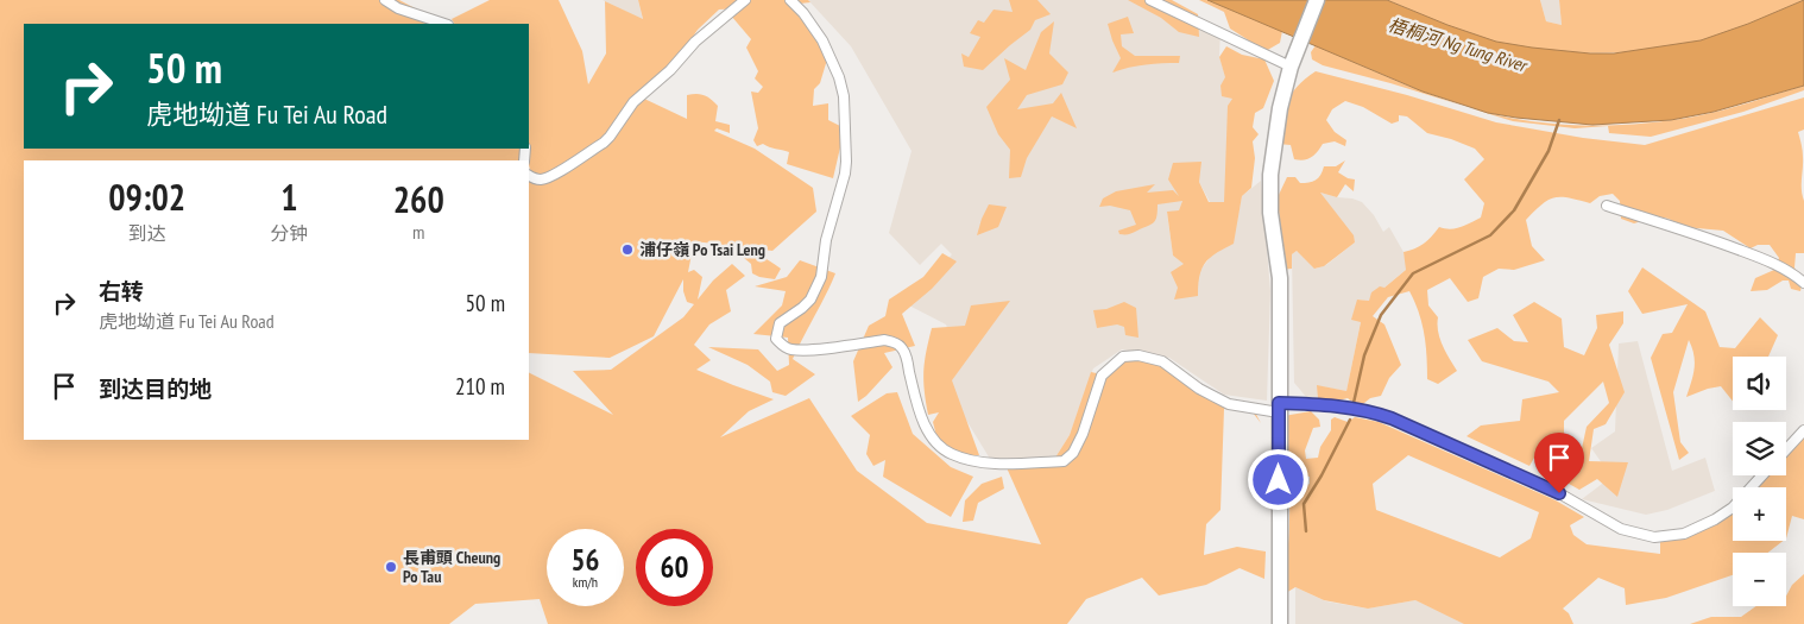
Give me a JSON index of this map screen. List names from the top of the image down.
{
  "water": ["梧桐河 Ng Tung River"],
  "places": ["浦仔嶺 Po Tsai Leng", "長甫頭 Cheung Po Tau"],
  "page": {
    "turn": ["50 m", "虎地坳道 Fu Tei Au Road"],
    "eta": [
      "09:02",
      "到达",
      "1",
      "分钟",
      "260",
      "m"
    ],
    "list": [
      {
        "name": "右转",
        "note": "虎地坳道 Fu Tei Au Road",
        "value": "50 m"
      },
      {
        "name": "到达目的地",
        "value": "210 m"
      }
    ],
    "map_buttons": ["+", "−"],
    "speed": "56 km/h",
    "limit": "60"
  }
}
